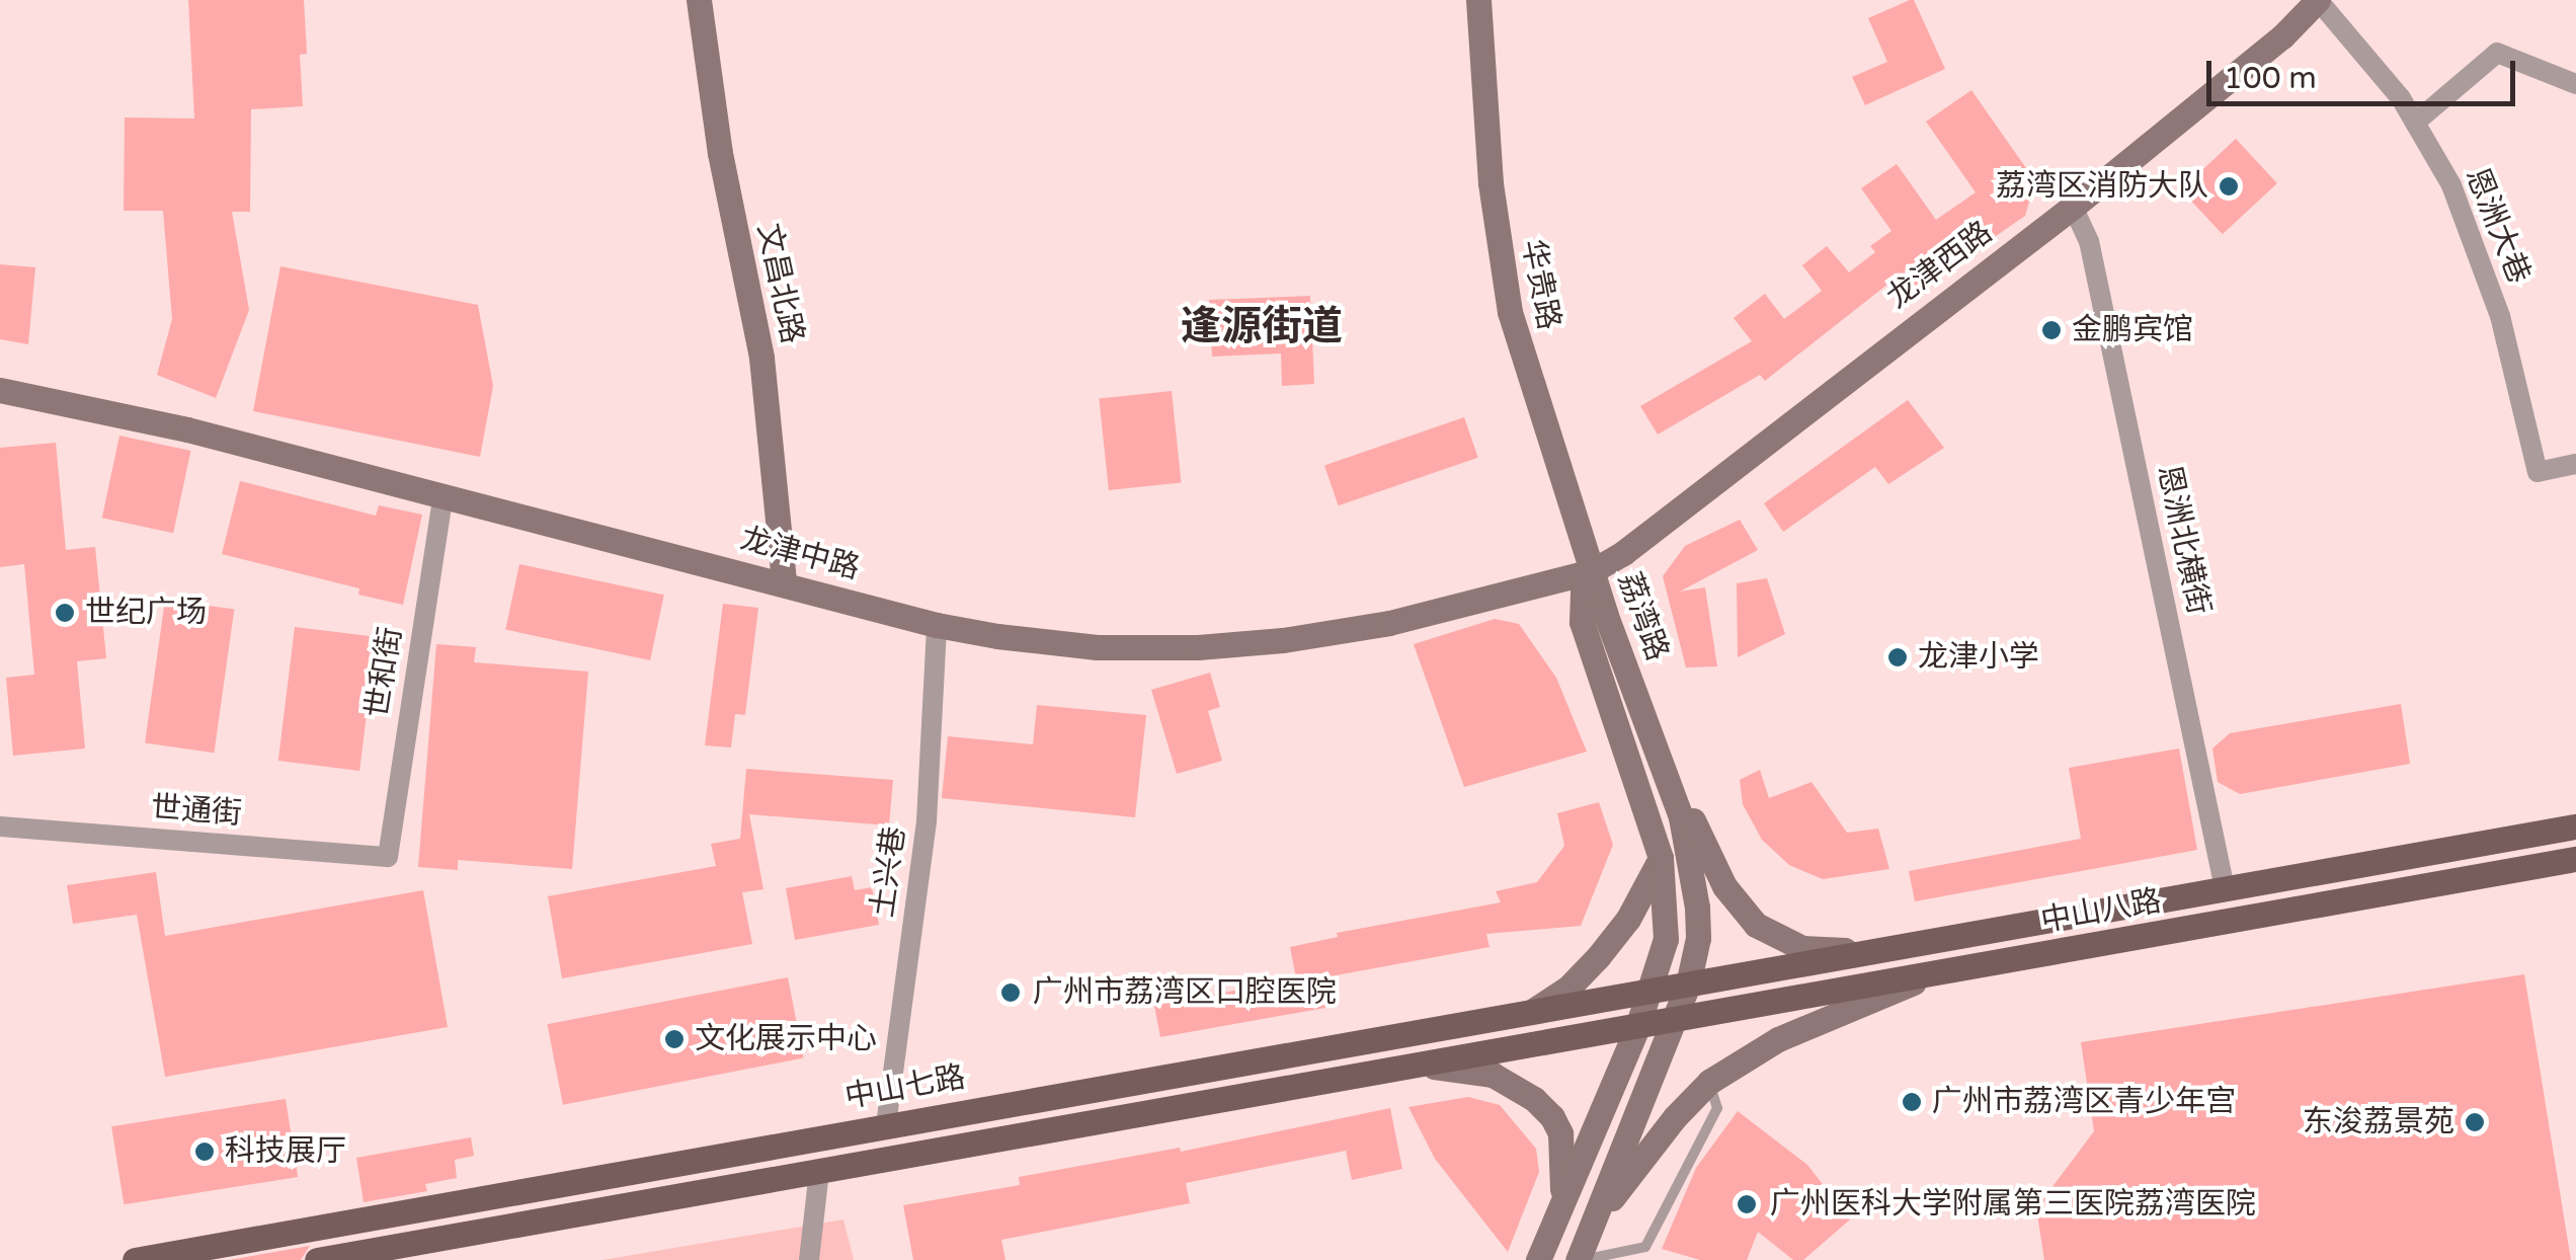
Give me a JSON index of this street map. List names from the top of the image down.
{
  "streets": {
    "main road": [
      "龙津西路",
      "文昌北路",
      "华贵路",
      "龙津中路",
      "荔湾路",
      "中山八路",
      "中山七路"
    ],
    "street": [
      "恩洲大巷",
      "恩洲北横街",
      "世和街",
      "世通街",
      "土兴巷"
    ]
  },
  "crossings": [
    ["恩洲大巷", "龙津西路"],
    ["龙津西路", "华贵路"],
    ["龙津西路", "恩洲北横街"],
    ["龙津西路", "龙津中路"],
    ["龙津西路", "荔湾路"],
    ["文昌北路", "龙津中路"],
    ["华贵路", "龙津中路"],
    ["华贵路", "荔湾路"],
    ["恩洲北横街", "中山八路"],
    ["龙津中路", "荔湾路"],
    ["龙津中路", "世和街"],
    ["龙津中路", "土兴巷"],
    ["荔湾路", "中山八路"],
    ["荔湾路", "中山七路"],
    ["世和街", "世通街"],
    ["土兴巷", "中山七路"],
    ["中山八路", "中山七路"]
  ],
  "districts": ["逢源街道"],
  "places": [
    "荔湾区消防大队",
    "金鹏宾馆",
    "世纪广场",
    "龙津小学",
    "广州市荔湾区口腔医院",
    "文化展示中心",
    "广州市荔湾区青少年宫",
    "东浚荔景苑",
    "科技展厅",
    "广州医科大学附属第三医院荔湾医院"
  ],
  "scale_bar": "100 m"
}
